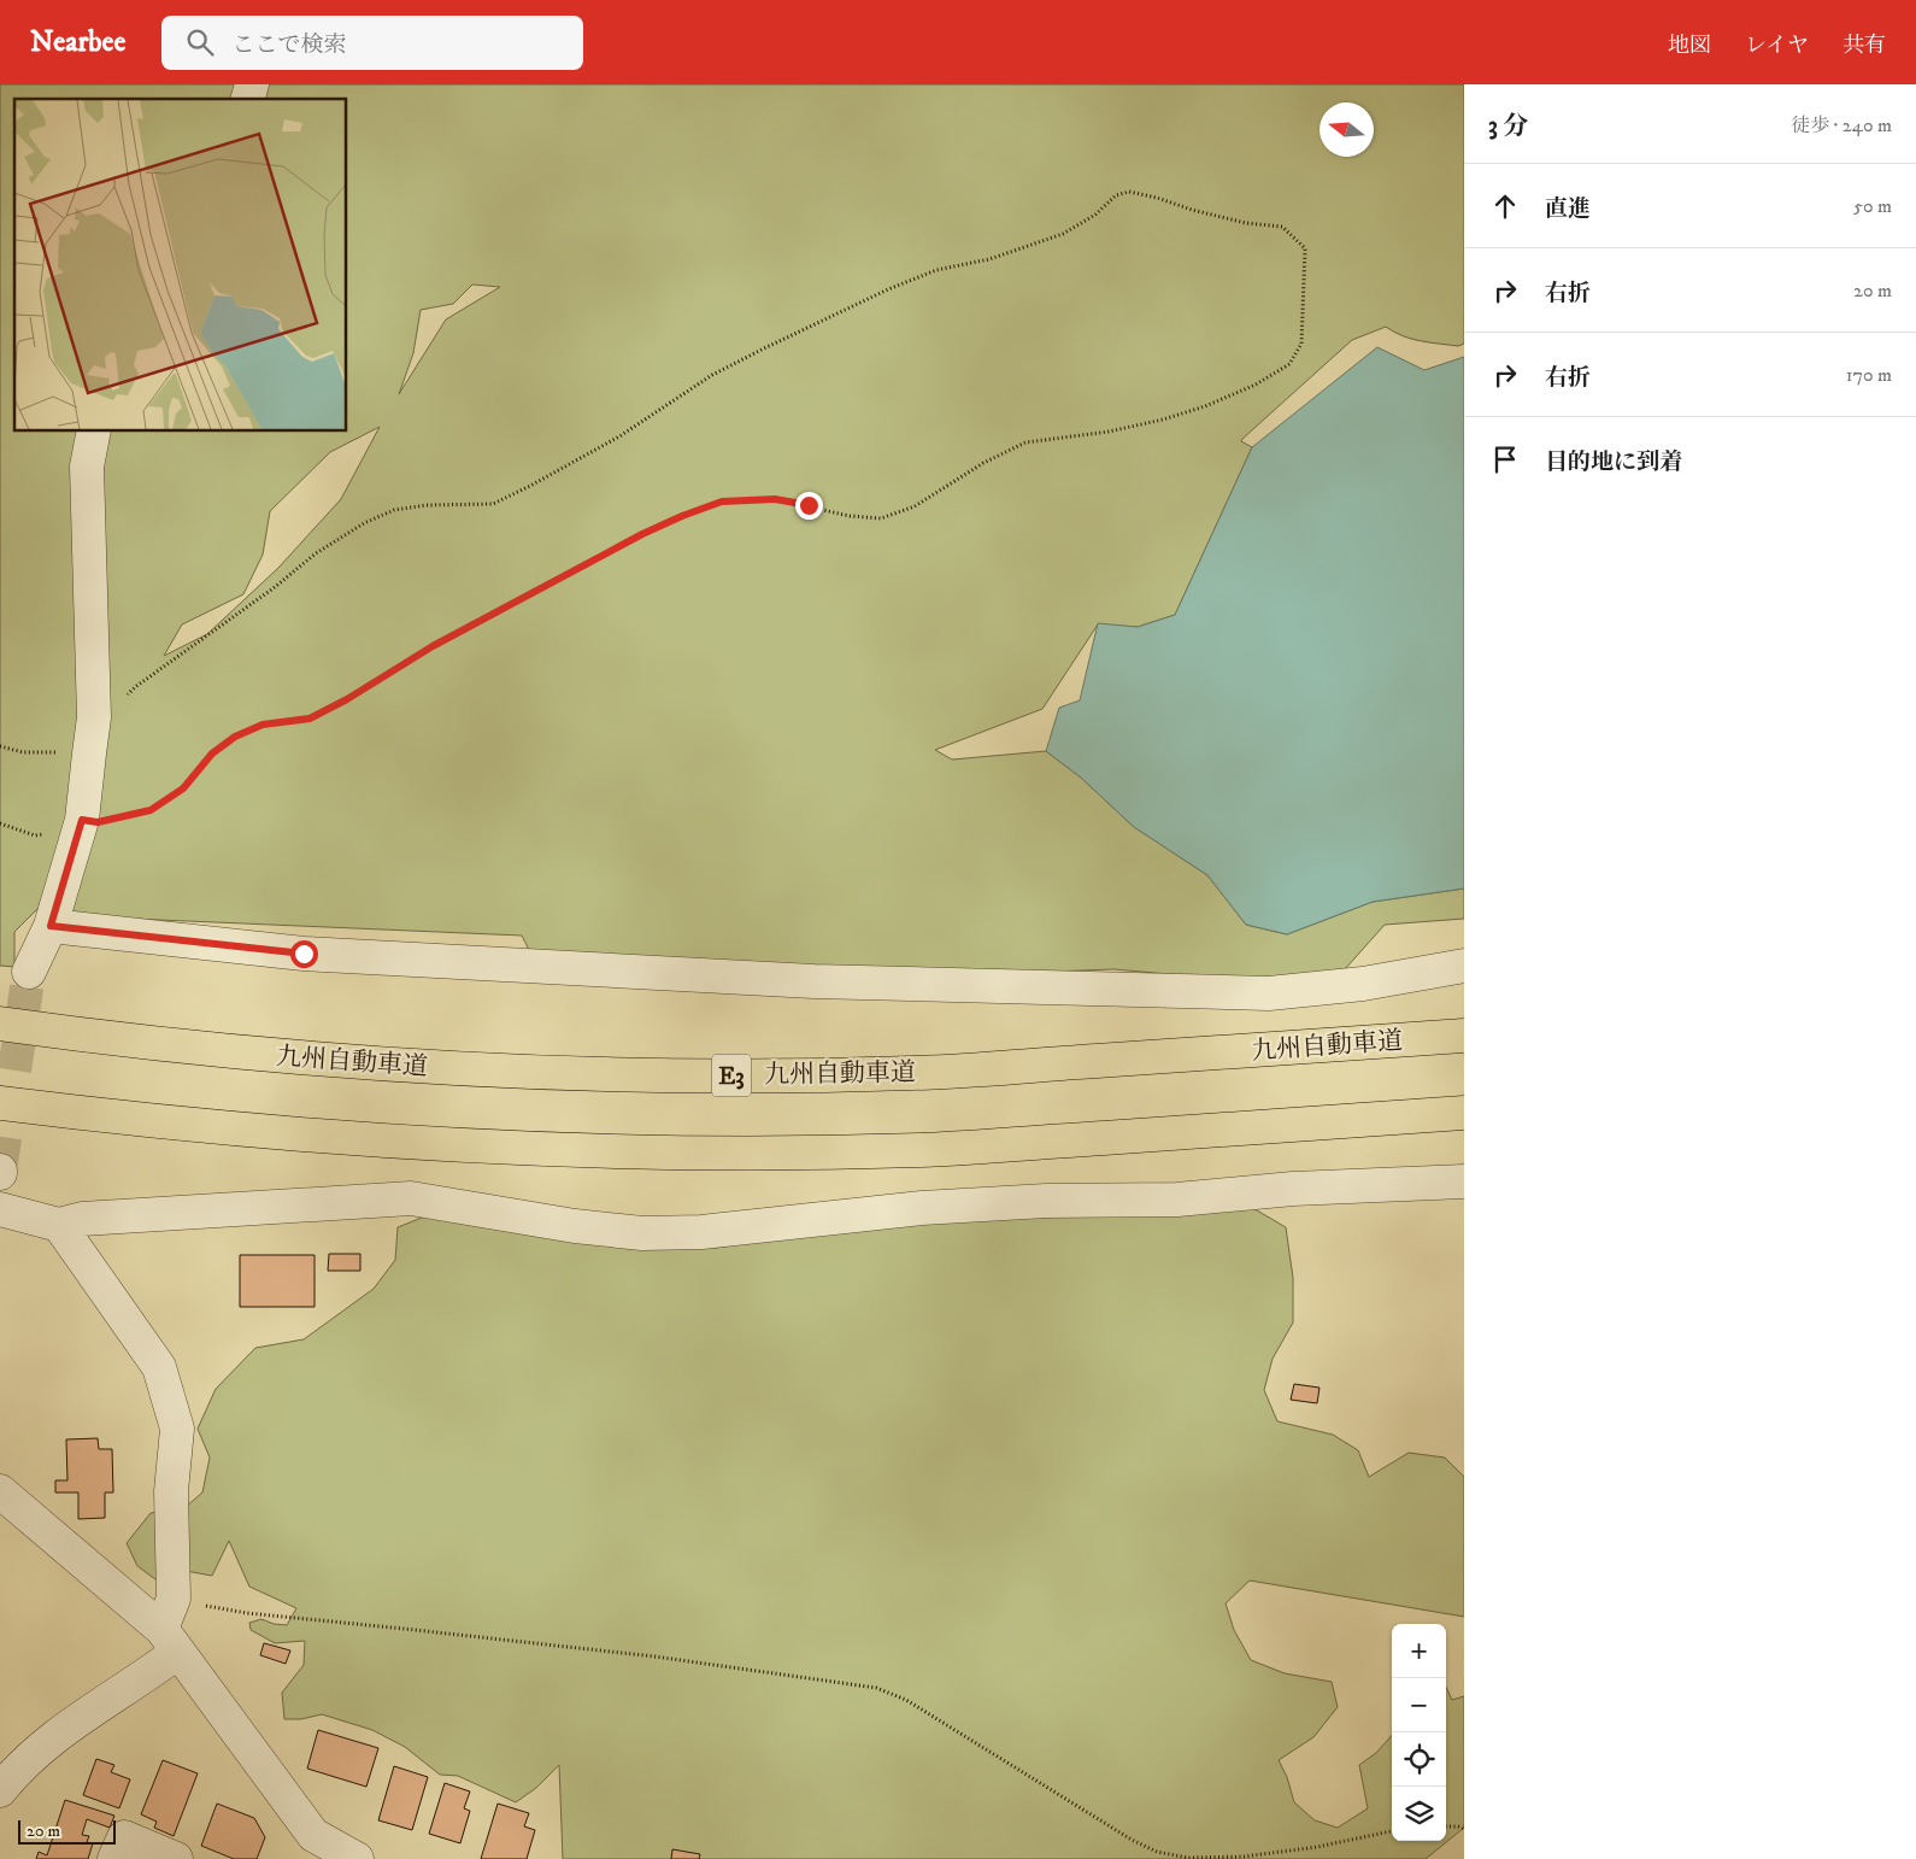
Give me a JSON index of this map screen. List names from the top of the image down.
{
  "streets": {
    "highway": ["九州自動車道", "E3"]
  },
  "scale_bar": "20 m",
  "north": "left",
  "page": {
    "header": "Nearbee",
    "search": "ここで検索",
    "nav": ["地図", "レイヤ", "共有"],
    "heading": ["3 分", "徒歩 · 240 m"],
    "list": [
      ["直進", "50 m"],
      ["右折", "20 m"],
      ["右折", "170 m"],
      "目的地に到着"
    ],
    "map_buttons": ["+", "−"],
    "scale": "20 m"
  }
}
